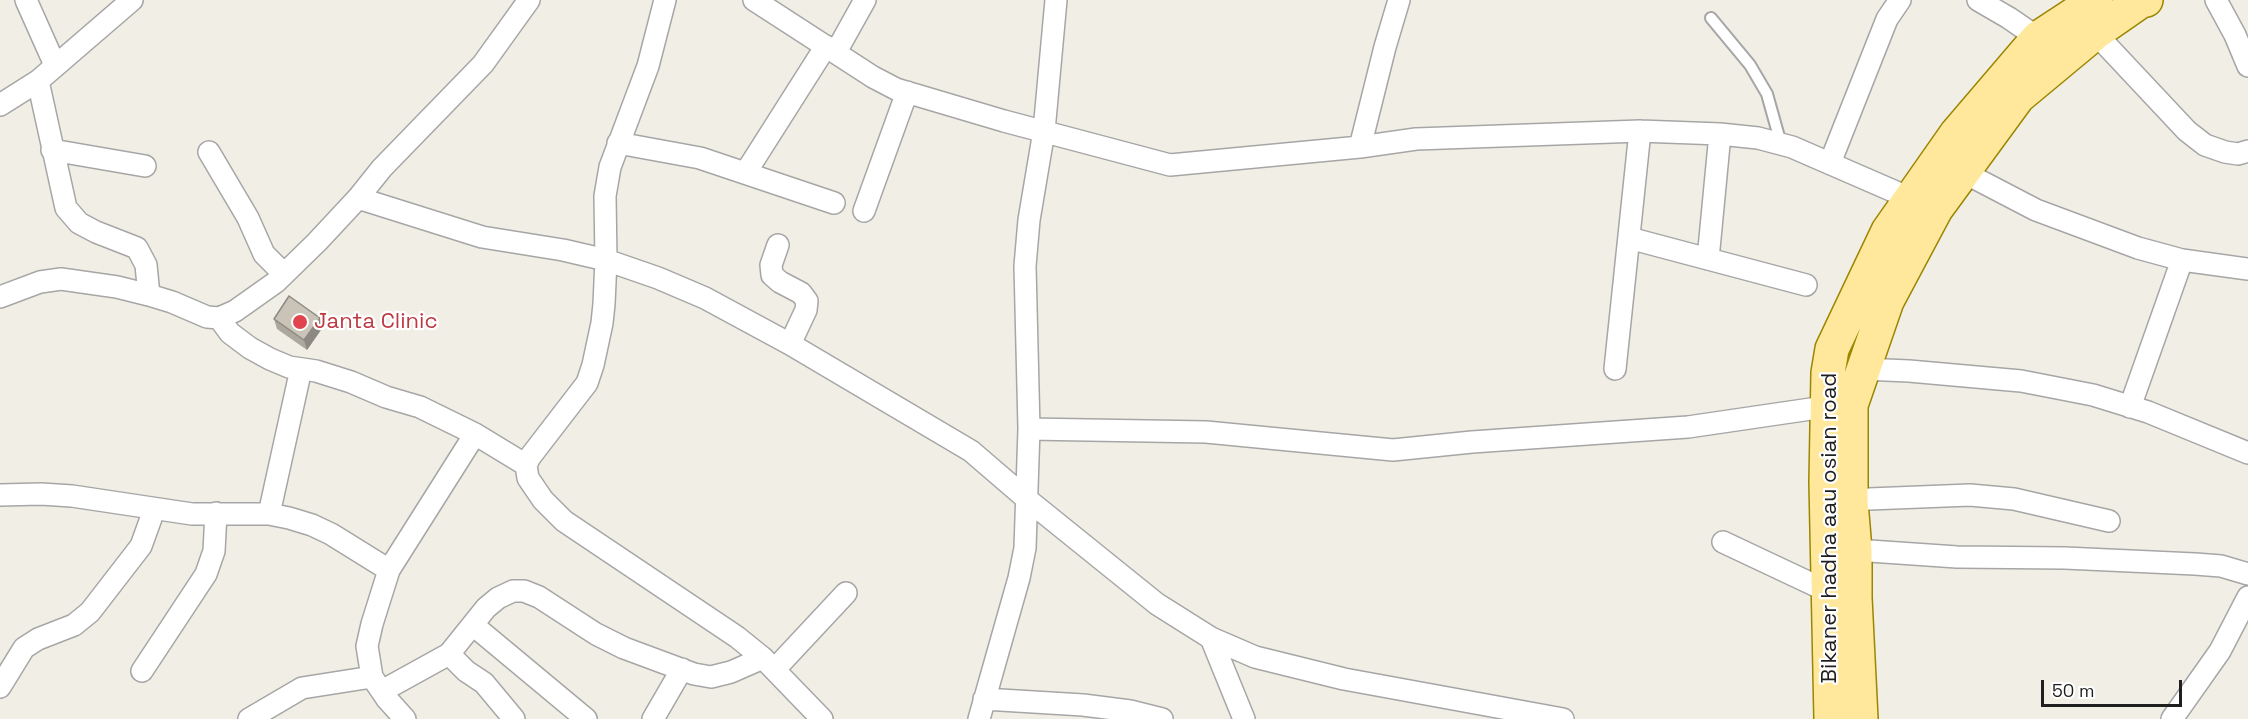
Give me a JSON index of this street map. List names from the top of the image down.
{
  "streets": {
    "main road": ["Bikaner hadha aau osian road"]
  },
  "places": ["Janta Clinic"],
  "scale_bar": "50 m"
}
